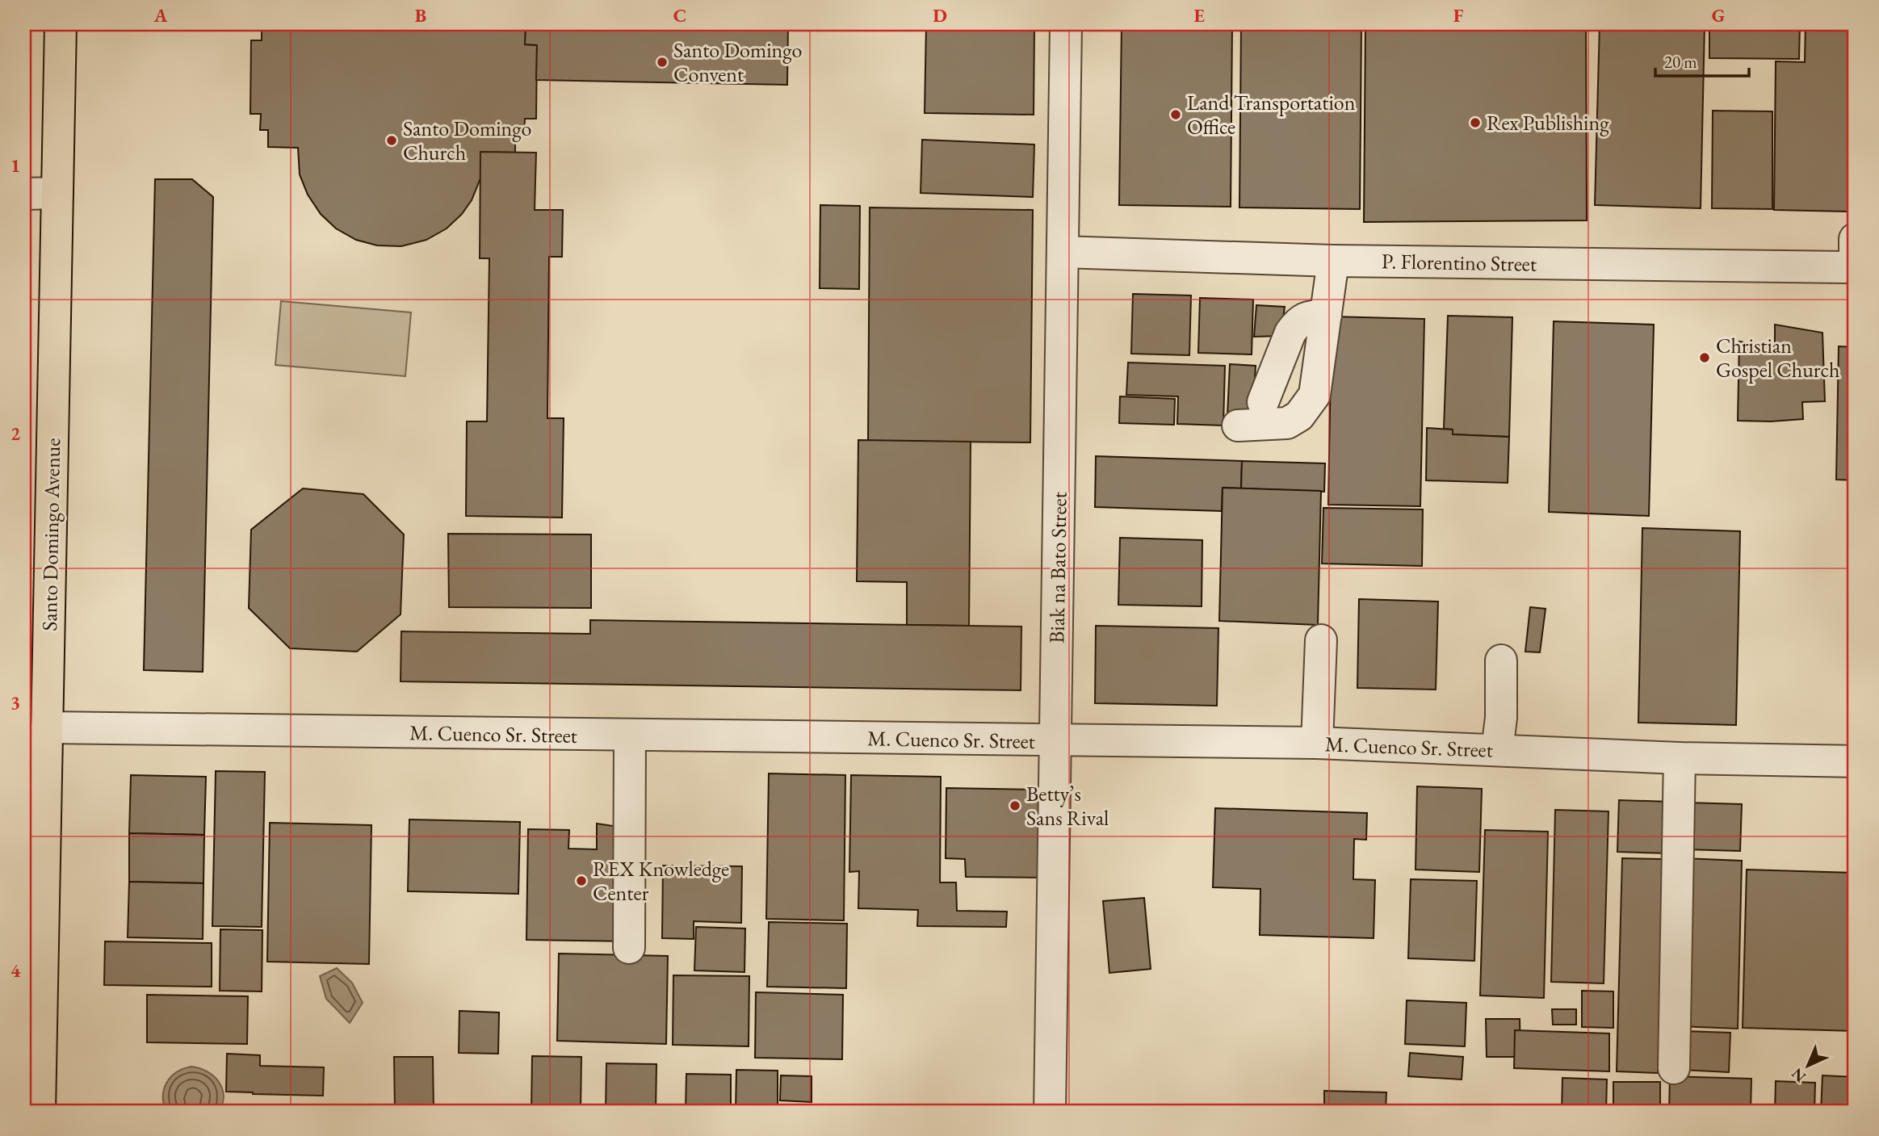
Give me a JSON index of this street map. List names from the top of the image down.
{
  "streets": {
    "main road": ["Santo Domingo Avenue"],
    "street": ["P. Florentino Street", "Biak na Bato Street", "M. Cuenco Sr. Street"]
  },
  "crossings": [
    ["P. Florentino Street", "Biak na Bato Street"],
    ["Santo Domingo Avenue", "M. Cuenco Sr. Street"],
    ["Biak na Bato Street", "M. Cuenco Sr. Street"]
  ],
  "places": [
    "Santo Domingo Convent",
    "Land Transportation Office",
    "Rex Publishing",
    "Santo Domingo Church",
    "Christian Gospel Church",
    "Betty’s Sans Rival",
    "REX Knowledge Center"
  ],
  "scale_bar": "20 m",
  "north": "bottom left",
  "grid": {
    "columns": [
      "A",
      "B",
      "C",
      "D",
      "E",
      "F",
      "G"
    ],
    "rows": [
      "1",
      "2",
      "3",
      "4"
    ]
  }
}
